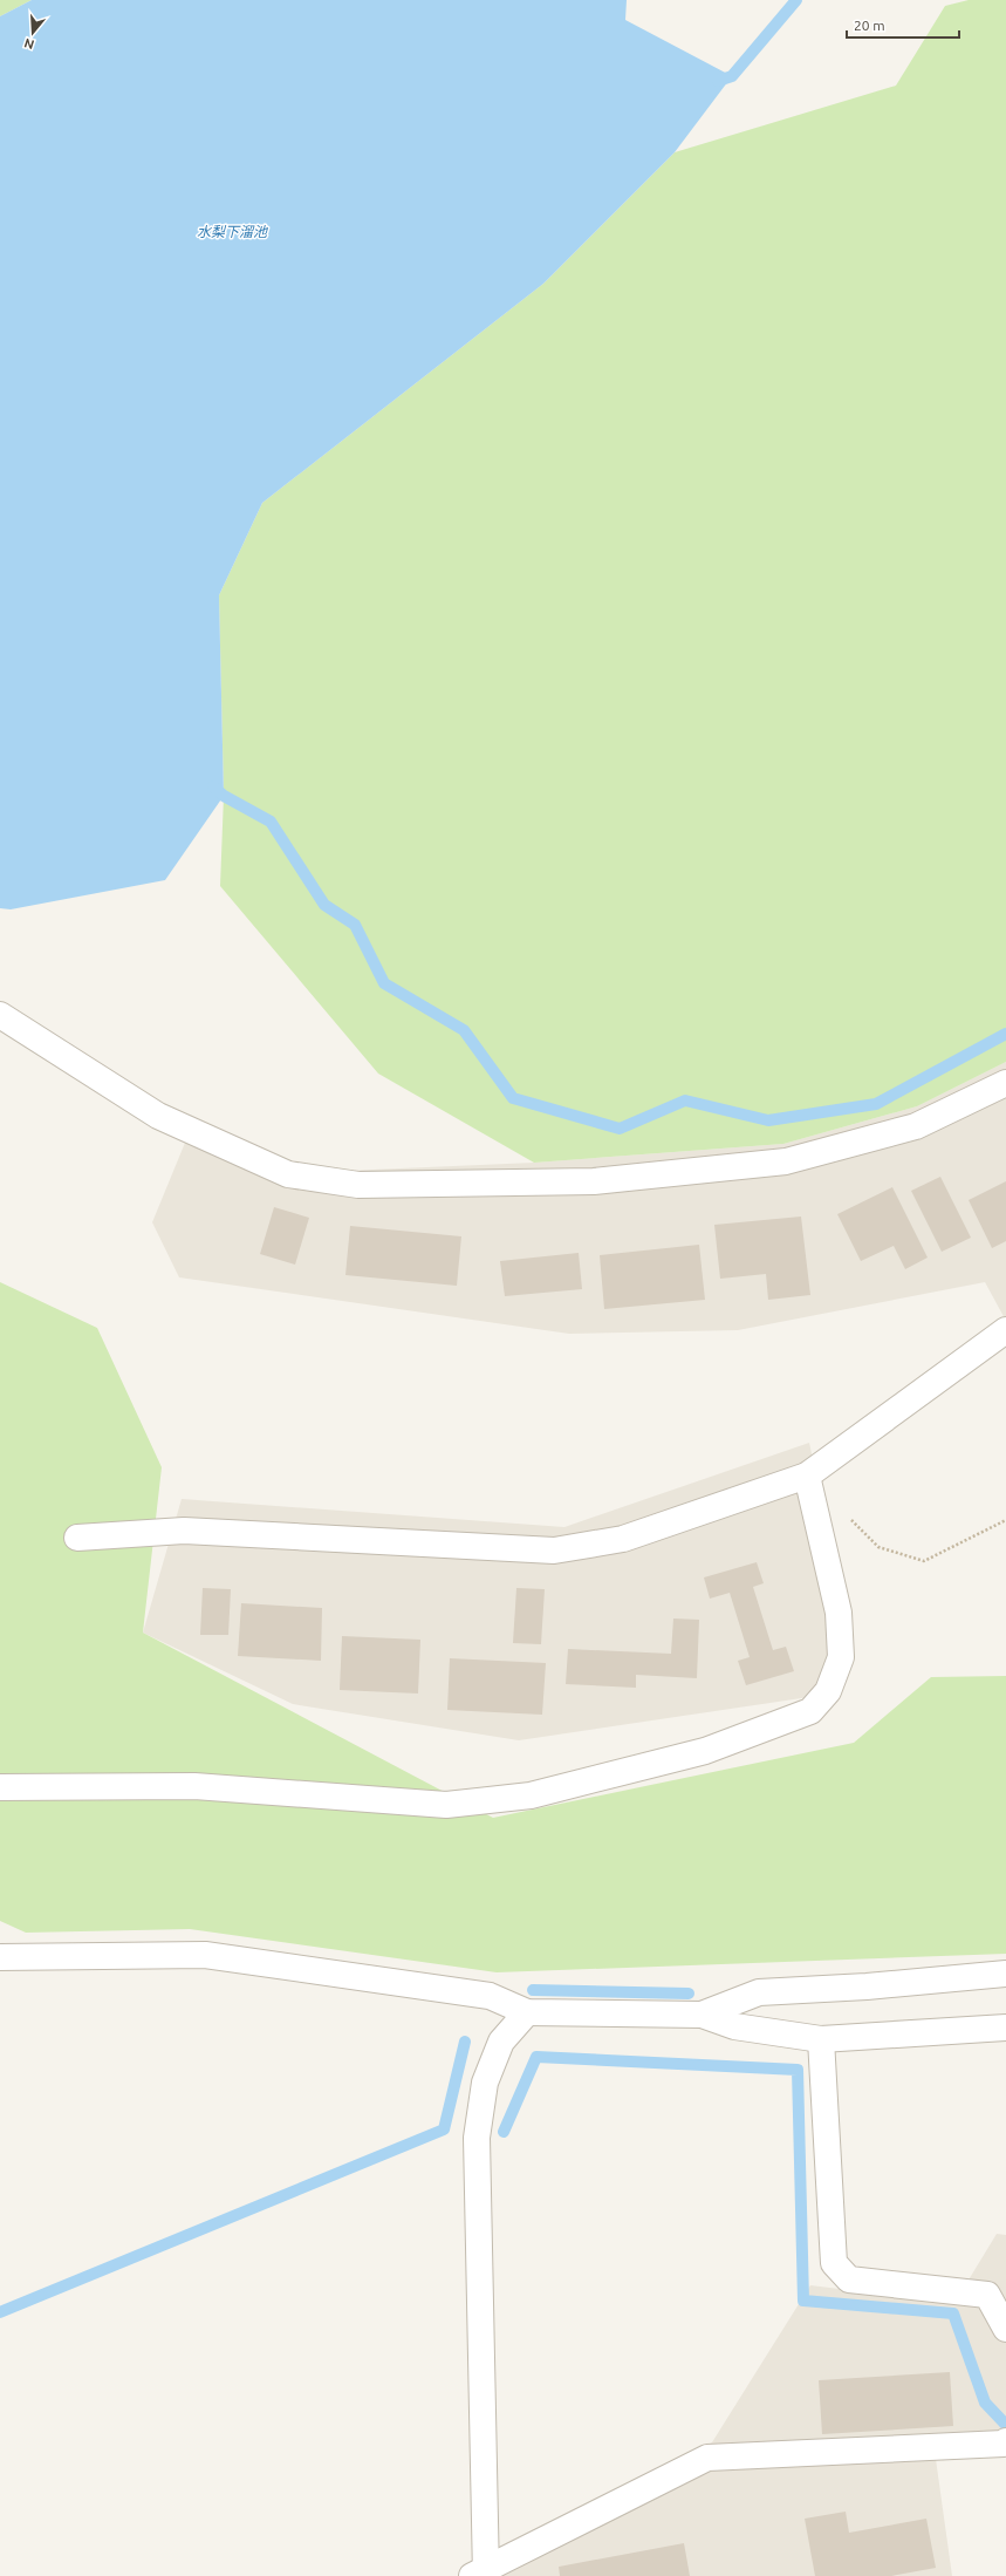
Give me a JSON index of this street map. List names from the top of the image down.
{
  "water": ["水梨下溜池"],
  "scale_bar": "20 m",
  "north": "bottom"
}
